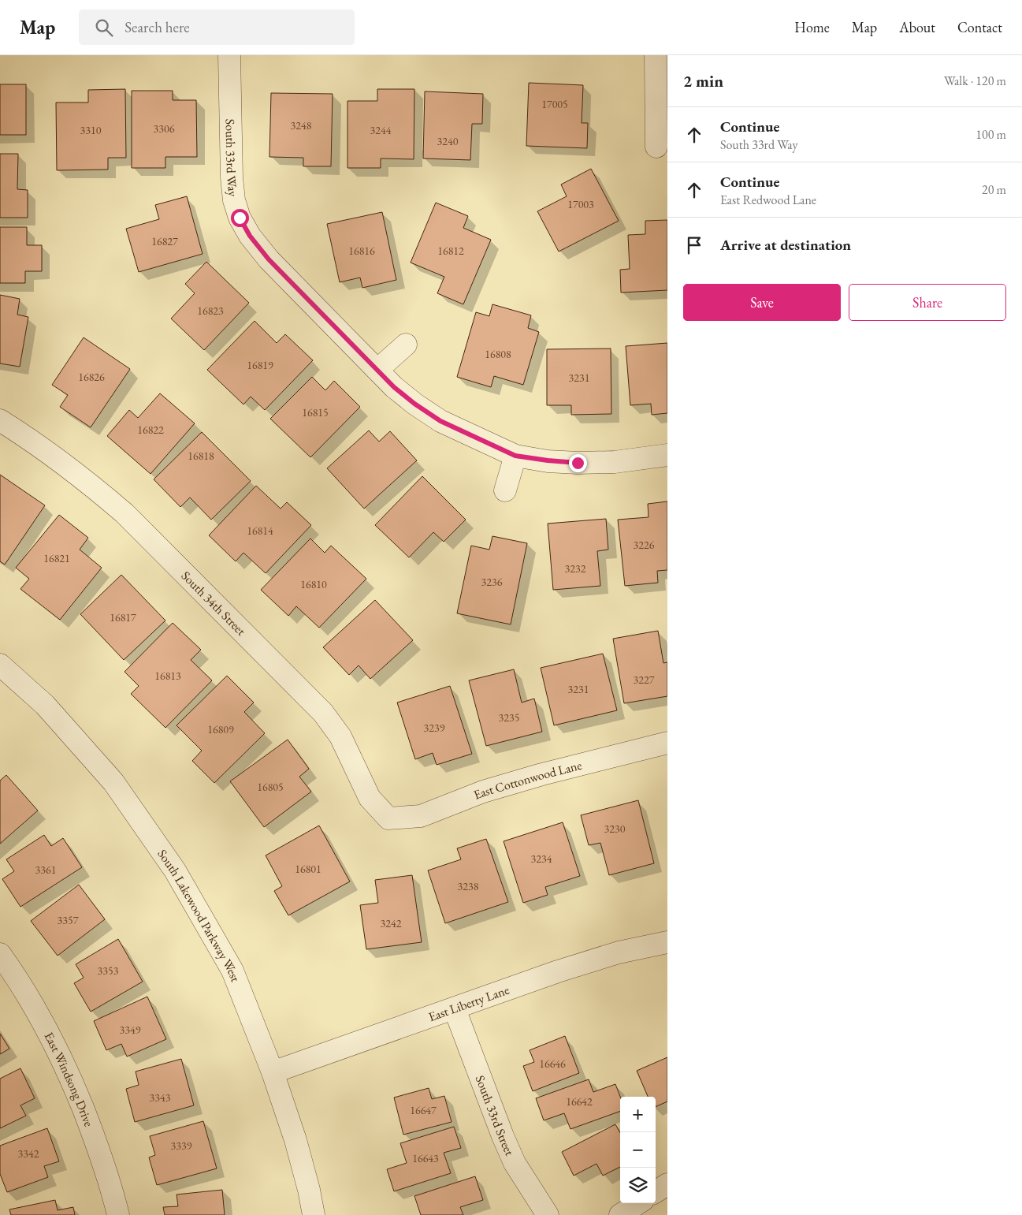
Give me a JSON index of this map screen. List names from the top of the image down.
{
  "streets": {
    "street": [
      "South 33rd Way",
      "South 34th Street",
      "East Cottonwood Lane",
      "South Lakewood Parkway West",
      "East Liberty Lane",
      "East Windsong Drive",
      "South 33rd Street"
    ]
  },
  "crossings": [
    ["South 34th Street", "East Cottonwood Lane"],
    ["South Lakewood Parkway West", "East Liberty Lane"],
    ["East Liberty Lane", "South 33rd Street"]
  ],
  "house_numbers": [
    "17005",
    "3248",
    "3306",
    "3310",
    "3244",
    "3240",
    "17003",
    "16827",
    "16816",
    "16812",
    "16823",
    "16808",
    "16819",
    "16826",
    "3231",
    "16815",
    "16822",
    "16818",
    "16814",
    "3226",
    "16821",
    "3232",
    "3236",
    "16810",
    "16817",
    "16813",
    "3227",
    "3231",
    "3235",
    "3239",
    "16809",
    "16805",
    "3230",
    "3234",
    "16801",
    "3361",
    "3238",
    "3357",
    "3242",
    "3353",
    "3349",
    "16646",
    "3343",
    "16642",
    "16647",
    "3339",
    "3342",
    "16643"
  ],
  "page": {
    "header": "Map",
    "search": "Search here",
    "nav": [
      "Home",
      "Map",
      "About",
      "Contact"
    ],
    "heading": ["2 min", "Walk · 120 m"],
    "list": [
      ["Continue", "South 33rd Way", "100 m"],
      ["Continue", "East Redwood Lane", "20 m"],
      "Arrive at destination"
    ],
    "buttons": ["Save", "Share"],
    "map_buttons": ["+", "−"]
  }
}
